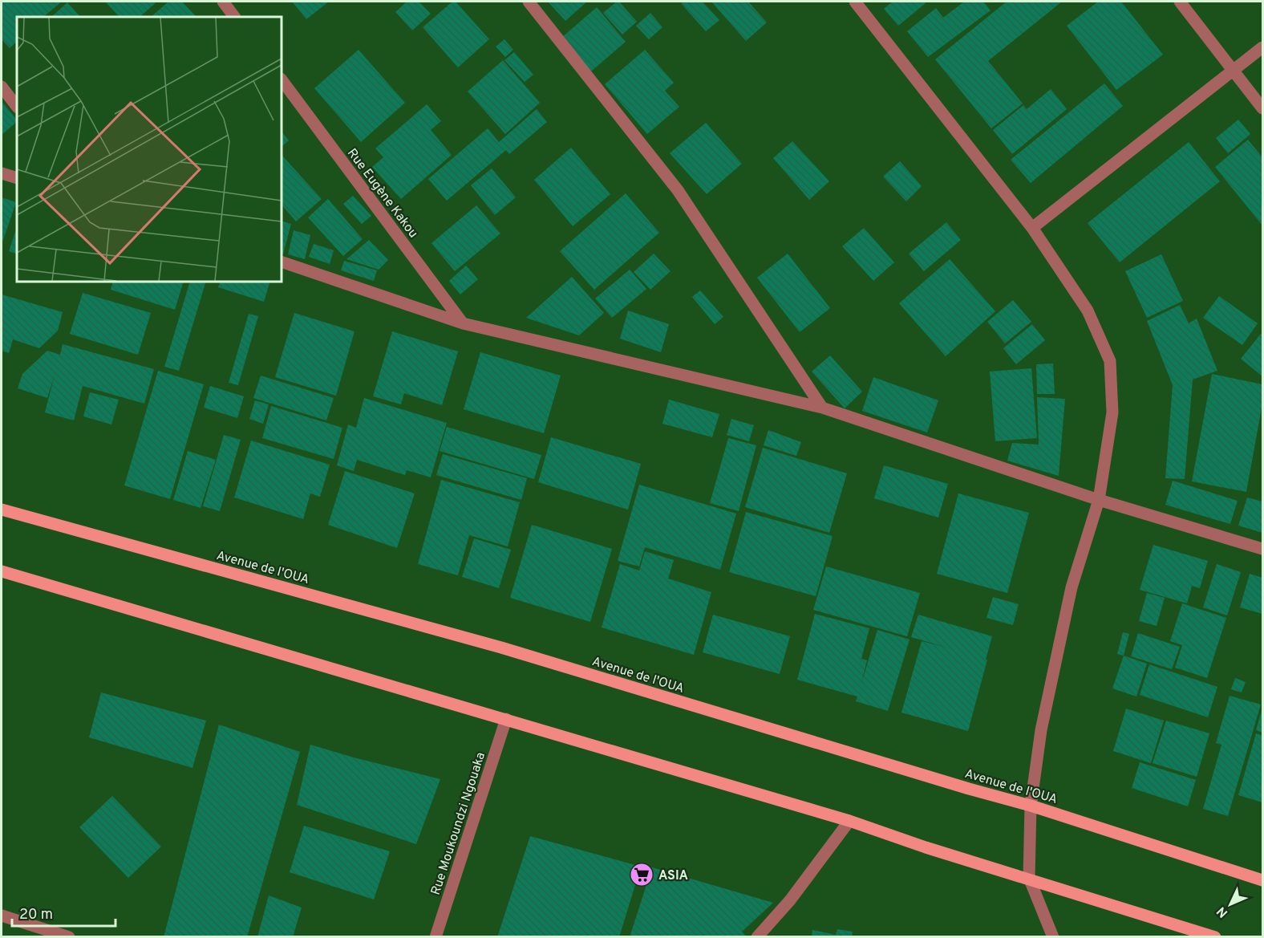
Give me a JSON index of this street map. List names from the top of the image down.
{
  "streets": {
    "main road": ["Avenue de l'OUA"],
    "street": ["Rue Eugène Kakou", "Rue Moukoundzi Ngouaka"]
  },
  "places": {
    "supermarket": ["ASIA"]
  },
  "scale_bar": "20 m",
  "north": "bottom left"
}
